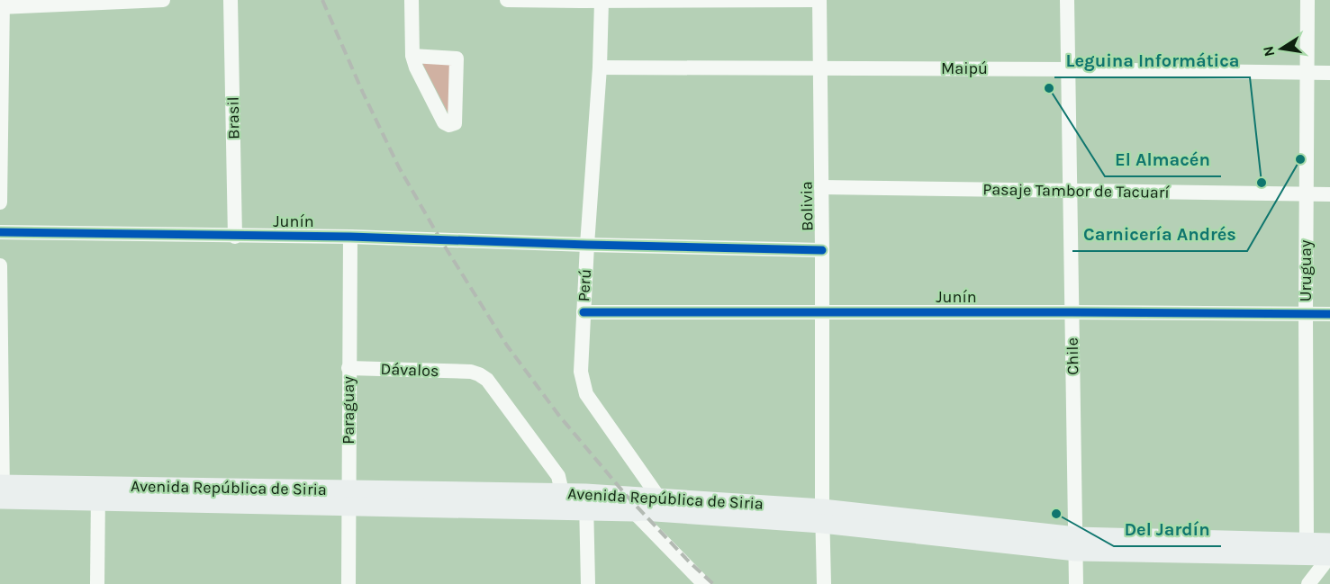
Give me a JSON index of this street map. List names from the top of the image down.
{
  "streets": {
    "main road": ["Avenida República de Siria"],
    "street": [
      "Maipú",
      "Brasil",
      "Pasaje Tambor de Tacuarí",
      "Bolivia",
      "Junín",
      "Uruguay",
      "Perú",
      "Chile",
      "Dávalos",
      "Paraguay"
    ]
  },
  "crossings": [
    ["Maipú", "Bolivia"],
    ["Maipú", "Uruguay"],
    ["Maipú", "Perú"],
    ["Maipú", "Chile"],
    ["Brasil", "Junín"],
    ["Pasaje Tambor de Tacuarí", "Bolivia"],
    ["Pasaje Tambor de Tacuarí", "Uruguay"],
    ["Pasaje Tambor de Tacuarí", "Chile"],
    ["Bolivia", "Junín"],
    ["Bolivia", "Avenida República de Siria"],
    ["Junín", "Uruguay"],
    ["Junín", "Perú"],
    ["Junín", "Chile"],
    ["Junín", "Paraguay"],
    ["Uruguay", "Avenida República de Siria"],
    ["Perú", "Avenida República de Siria"],
    ["Chile", "Avenida República de Siria"],
    ["Dávalos", "Paraguay"],
    ["Dávalos", "Avenida República de Siria"],
    ["Paraguay", "Avenida República de Siria"]
  ],
  "places": [
    "El Almacén",
    "Carnicería Andrés",
    "Leguina Informática",
    "Del Jardín"
  ],
  "north": "left"
}
